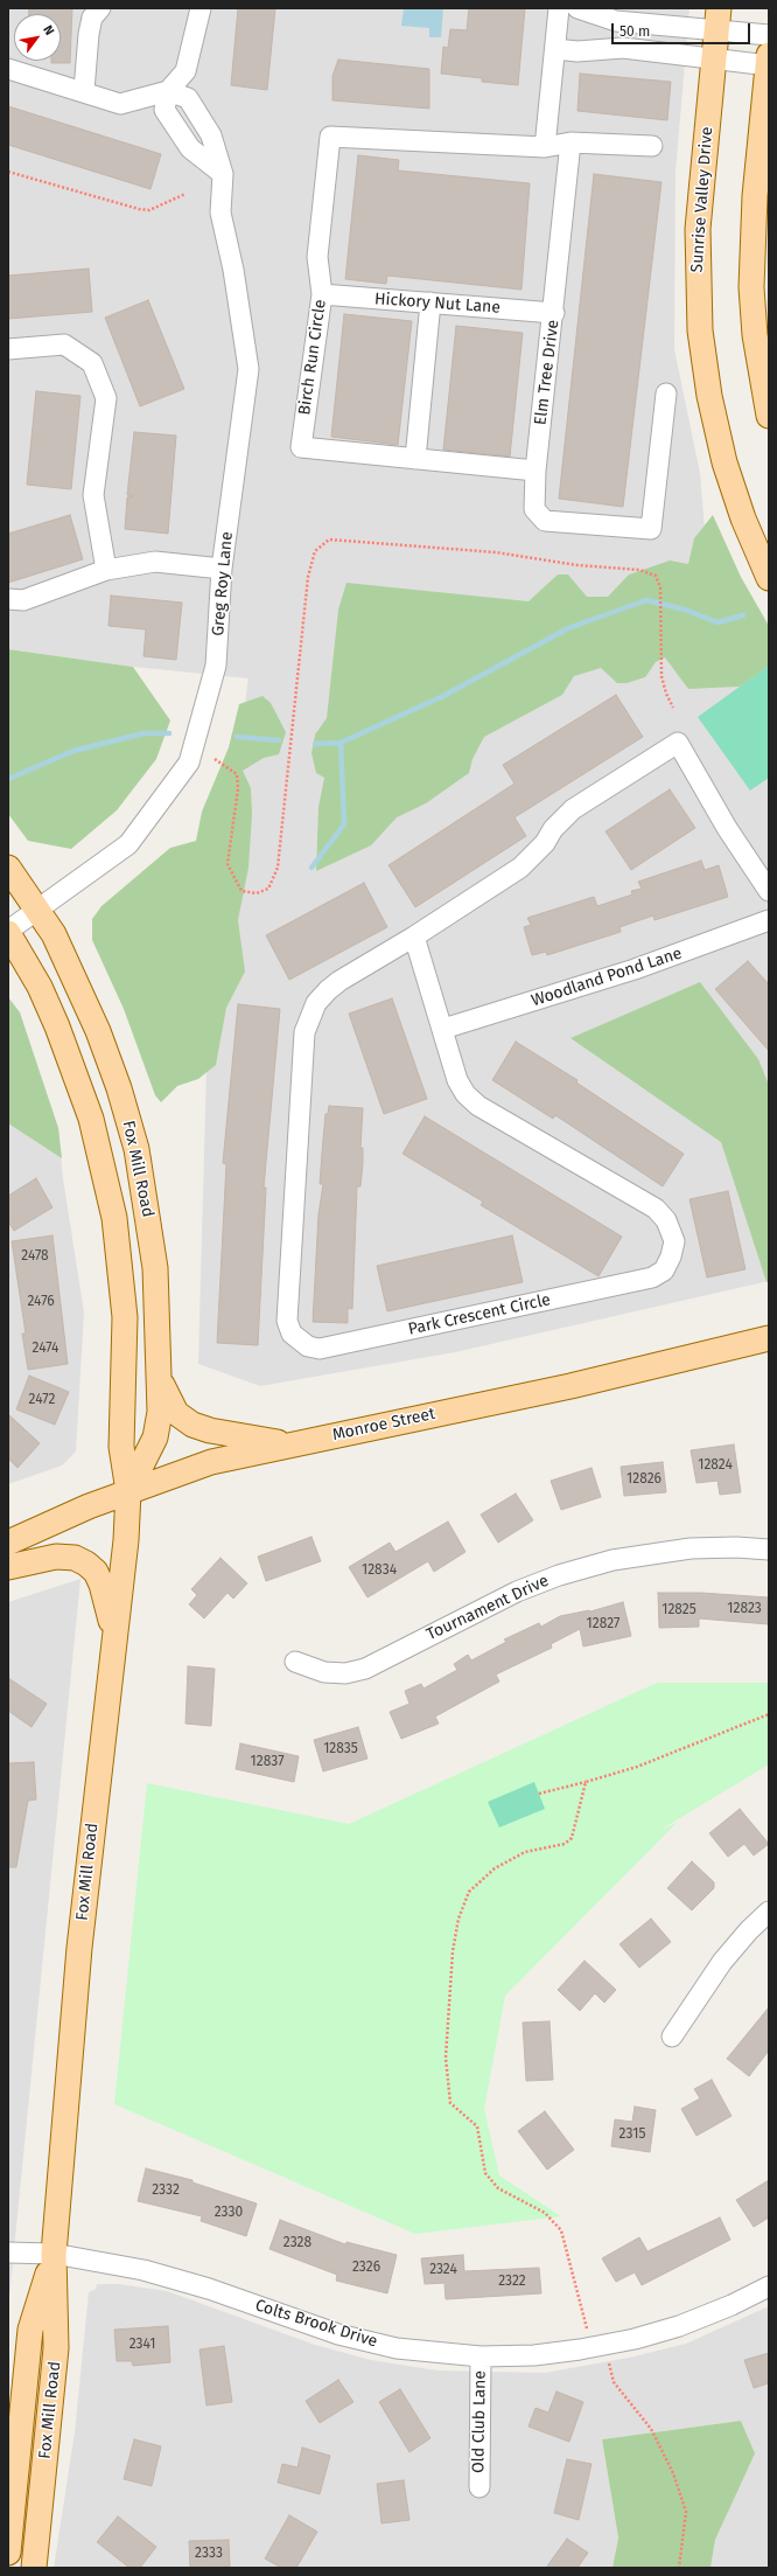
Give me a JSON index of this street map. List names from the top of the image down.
{
  "streets": {
    "main road": ["Sunrise Valley Drive", "Fox Mill Road", "Monroe Street"],
    "street": [
      "Hickory Nut Lane",
      "Birch Run Circle",
      "Elm Tree Drive",
      "Greg Roy Lane",
      "Woodland Pond Lane",
      "Park Crescent Circle",
      "Tournament Drive",
      "Colts Brook Drive",
      "Old Club Lane"
    ]
  },
  "crossings": [
    ["Hickory Nut Lane", "Birch Run Circle"],
    ["Hickory Nut Lane", "Elm Tree Drive"],
    ["Birch Run Circle", "Elm Tree Drive"],
    ["Greg Roy Lane", "Fox Mill Road"],
    ["Woodland Pond Lane", "Park Crescent Circle"],
    ["Fox Mill Road", "Monroe Street"],
    ["Fox Mill Road", "Colts Brook Drive"],
    ["Colts Brook Drive", "Old Club Lane"]
  ],
  "house_numbers": [
    "2478",
    "2476",
    "2474",
    "2472",
    "12824",
    "12826",
    "12834",
    "12823",
    "12825",
    "12827",
    "12835",
    "12837",
    "2315",
    "2332",
    "2330",
    "2328",
    "2326",
    "2324",
    "2322",
    "2341",
    "2333"
  ],
  "scale_bar": "50 m",
  "north": "top right"
}
